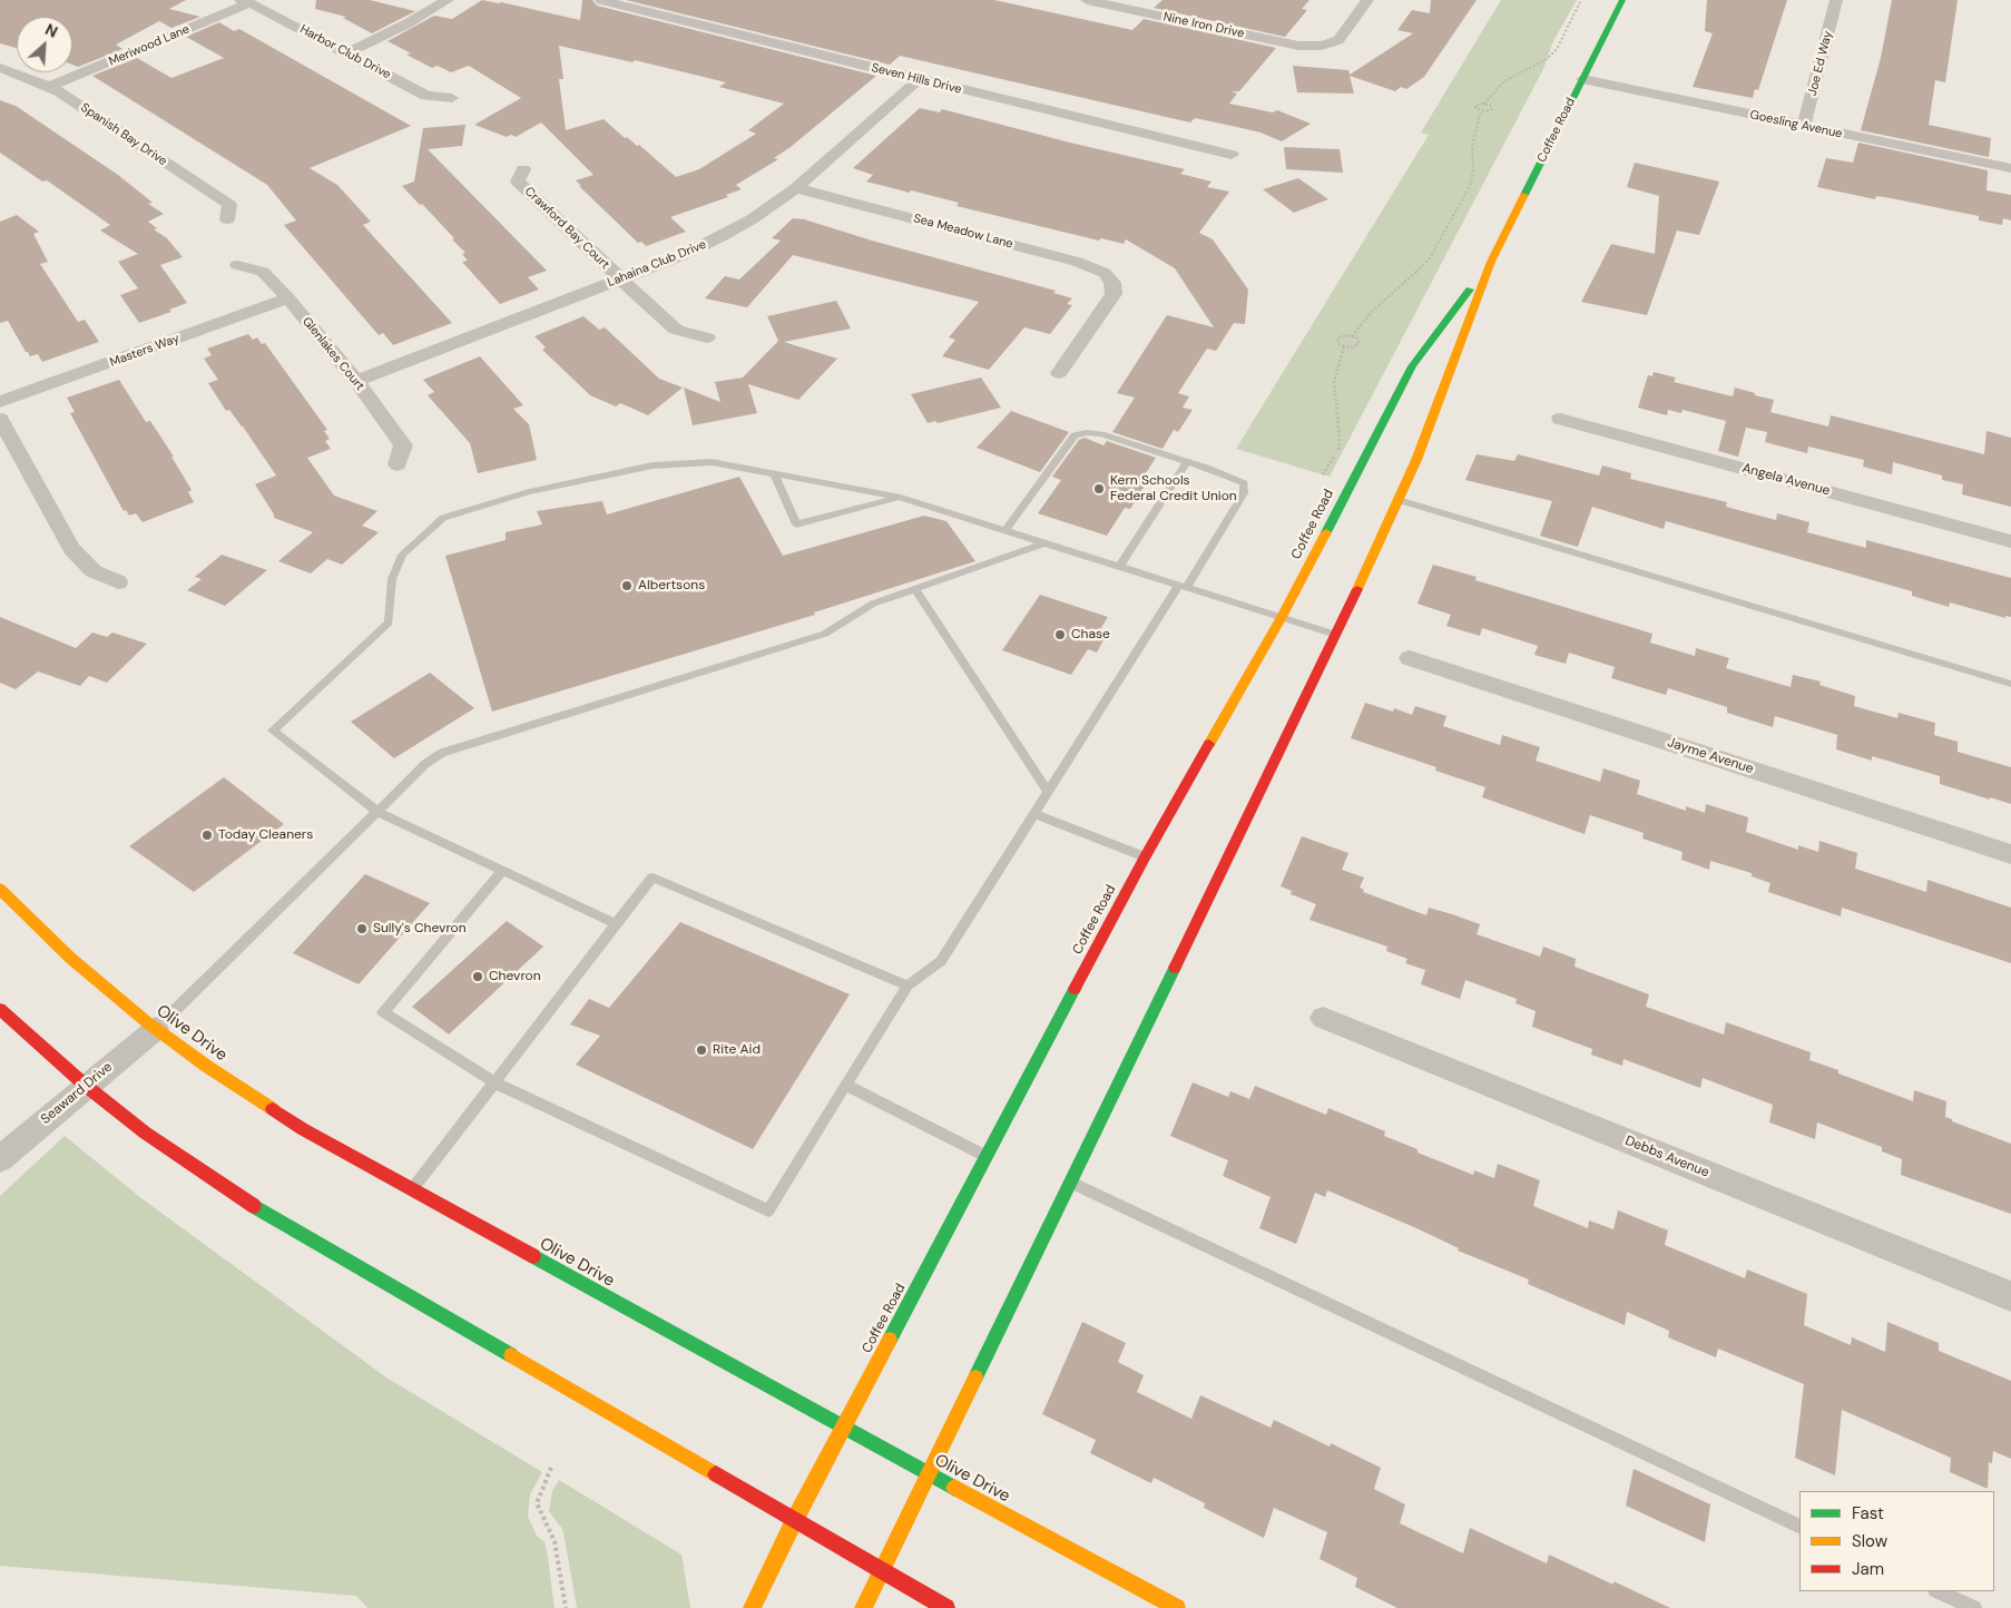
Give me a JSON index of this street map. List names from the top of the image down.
{
  "streets": {
    "main road": ["Coffee Road", "Olive Drive"],
    "street": [
      "Nine Iron Drive",
      "Meriwood Lane",
      "Harbor Club Drive",
      "Joe Ed Way",
      "Seven Hills Drive",
      "Goesling Avenue",
      "Spanish Bay Drive",
      "Crawford Bay Court",
      "Sea Meadow Lane",
      "Lahaina Club Drive",
      "Masters Way",
      "Glenlakes Court",
      "Angela Avenue",
      "Jayme Avenue",
      "Seaward Drive",
      "Debbs Avenue"
    ]
  },
  "crossings": [
    ["Meriwood Lane", "Harbor Club Drive"],
    ["Meriwood Lane", "Spanish Bay Drive"],
    ["Joe Ed Way", "Goesling Avenue"],
    ["Seven Hills Drive", "Lahaina Club Drive"],
    ["Goesling Avenue", "Coffee Road"],
    ["Coffee Road", "Olive Drive"],
    ["Crawford Bay Court", "Lahaina Club Drive"],
    ["Sea Meadow Lane", "Lahaina Club Drive"],
    ["Lahaina Club Drive", "Glenlakes Court"],
    ["Masters Way", "Glenlakes Court"],
    ["Olive Drive", "Seaward Drive"]
  ],
  "places": [
    "Kern Schools Federal Credit Union",
    "Albertsons",
    "Chase",
    "Today Cleaners",
    "Sully's Chevron",
    "Chevron",
    "Rite Aid"
  ],
  "legend": ["Fast", "Slow", "Jam"],
  "north": "top right"
}
